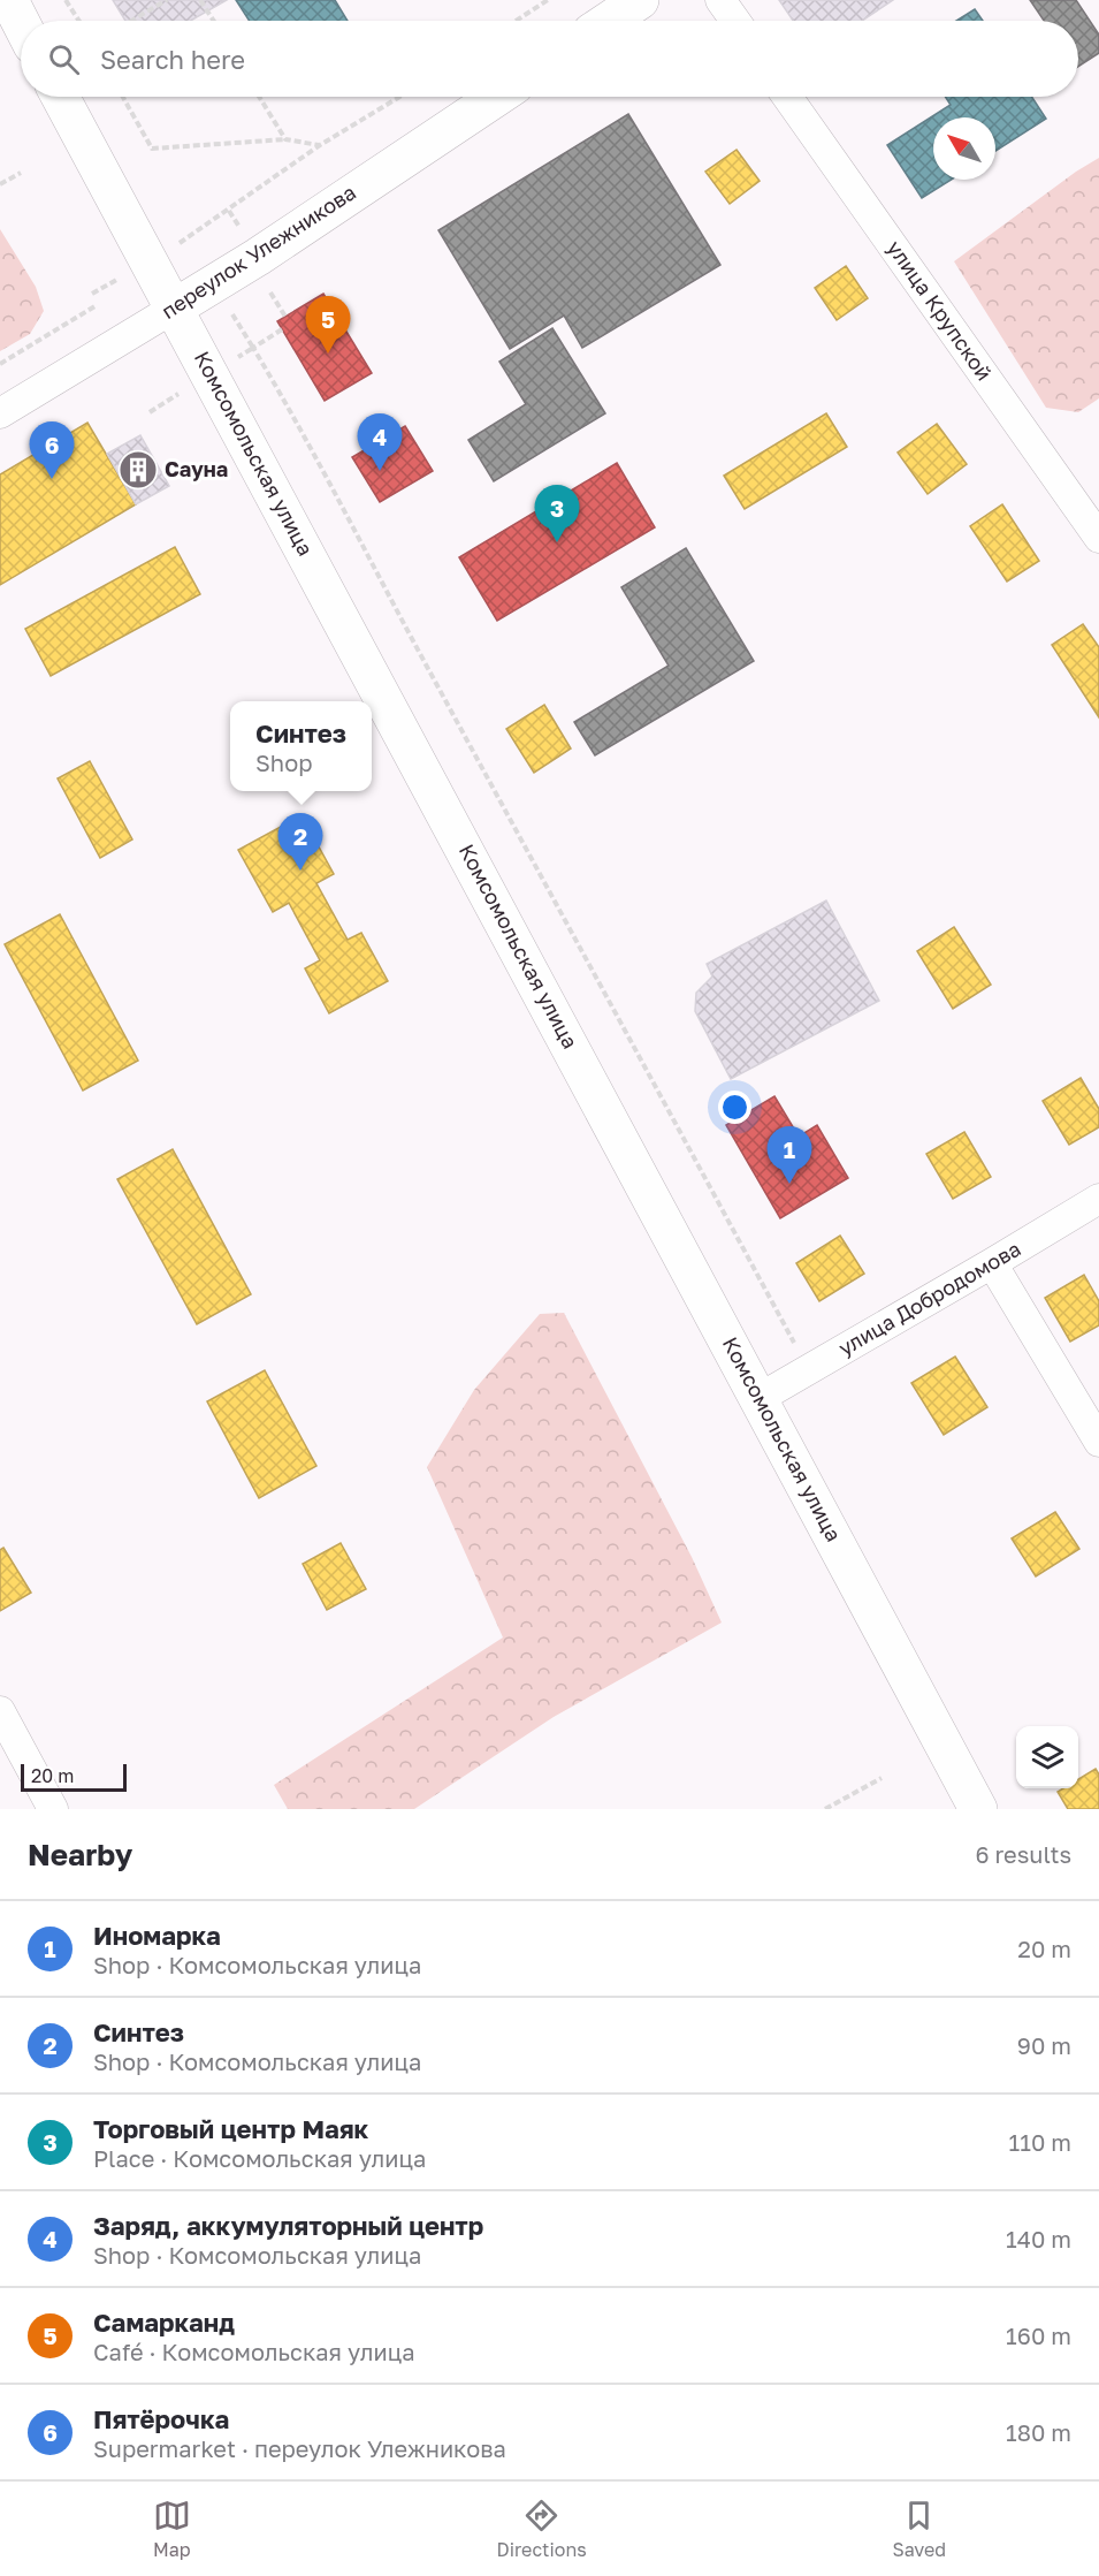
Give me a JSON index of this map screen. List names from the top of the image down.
{
  "streets": {
    "main road": ["переулок Улежникова", "Комсомольская улица"],
    "street": ["улица Крупской", "улица Добродомова"]
  },
  "crossings": [
    ["переулок Улежникова", "Комсомольская улица"],
    ["Комсомольская улица", "улица Добродомова"]
  ],
  "places": {
    "building": ["Сауна"]
  },
  "scale_bar": "20 m",
  "north": "top left",
  "page": {
    "search": "Search here",
    "pins": [
      "5",
      "4",
      "6",
      "3",
      "2",
      "1"
    ],
    "popup": ["Синтез", "Shop"],
    "scale": "20 m",
    "heading": ["Nearby", "6 results"],
    "list": [
      {
        "mark": "1",
        "name": "Иномарка",
        "note": "Shop · Комсомольская улица",
        "value": "20 m"
      },
      {
        "mark": "2",
        "name": "Синтез",
        "note": "Shop · Комсомольская улица",
        "value": "90 m"
      },
      {
        "mark": "3",
        "name": "Торговый центр Маяк",
        "note": "Place · Комсомольская улица",
        "value": "110 m"
      },
      {
        "mark": "4",
        "name": "Заряд, аккумуляторный центр",
        "note": "Shop · Комсомольская улица",
        "value": "140 m"
      },
      {
        "mark": "5",
        "name": "Самарканд",
        "note": "Café · Комсомольская улица",
        "value": "160 m"
      },
      {
        "mark": "6",
        "name": "Пятёрочка",
        "note": "Supermarket · переулок Улежникова",
        "value": "180 m"
      }
    ],
    "nav": ["Map", "Directions", "Saved"]
  }
}
